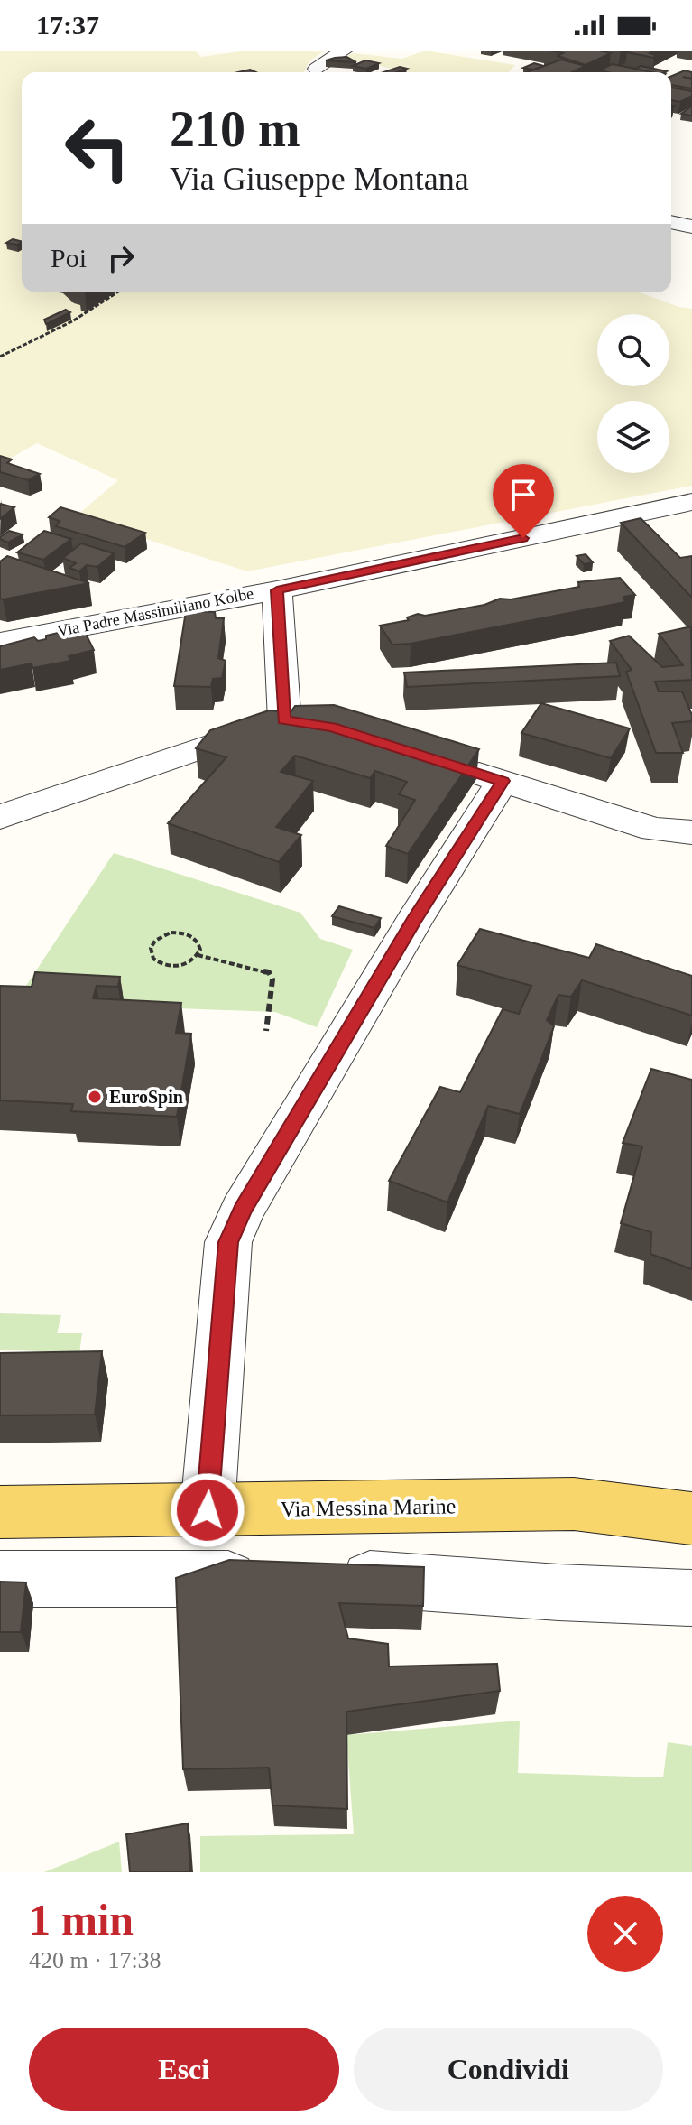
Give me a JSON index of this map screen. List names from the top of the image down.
{
  "streets": {
    "main road": ["Via Messina Marine"],
    "street": ["Via Padre Massimiliano Kolbe"]
  },
  "places": ["EuroSpin"],
  "page": {
    "status": "17:37",
    "turn": ["210 m", "Via Giuseppe Montana"],
    "then": "Poi",
    "heading": ["1 min", "420 m · 17:38"],
    "buttons": ["Esci", "Condividi"]
  }
}
